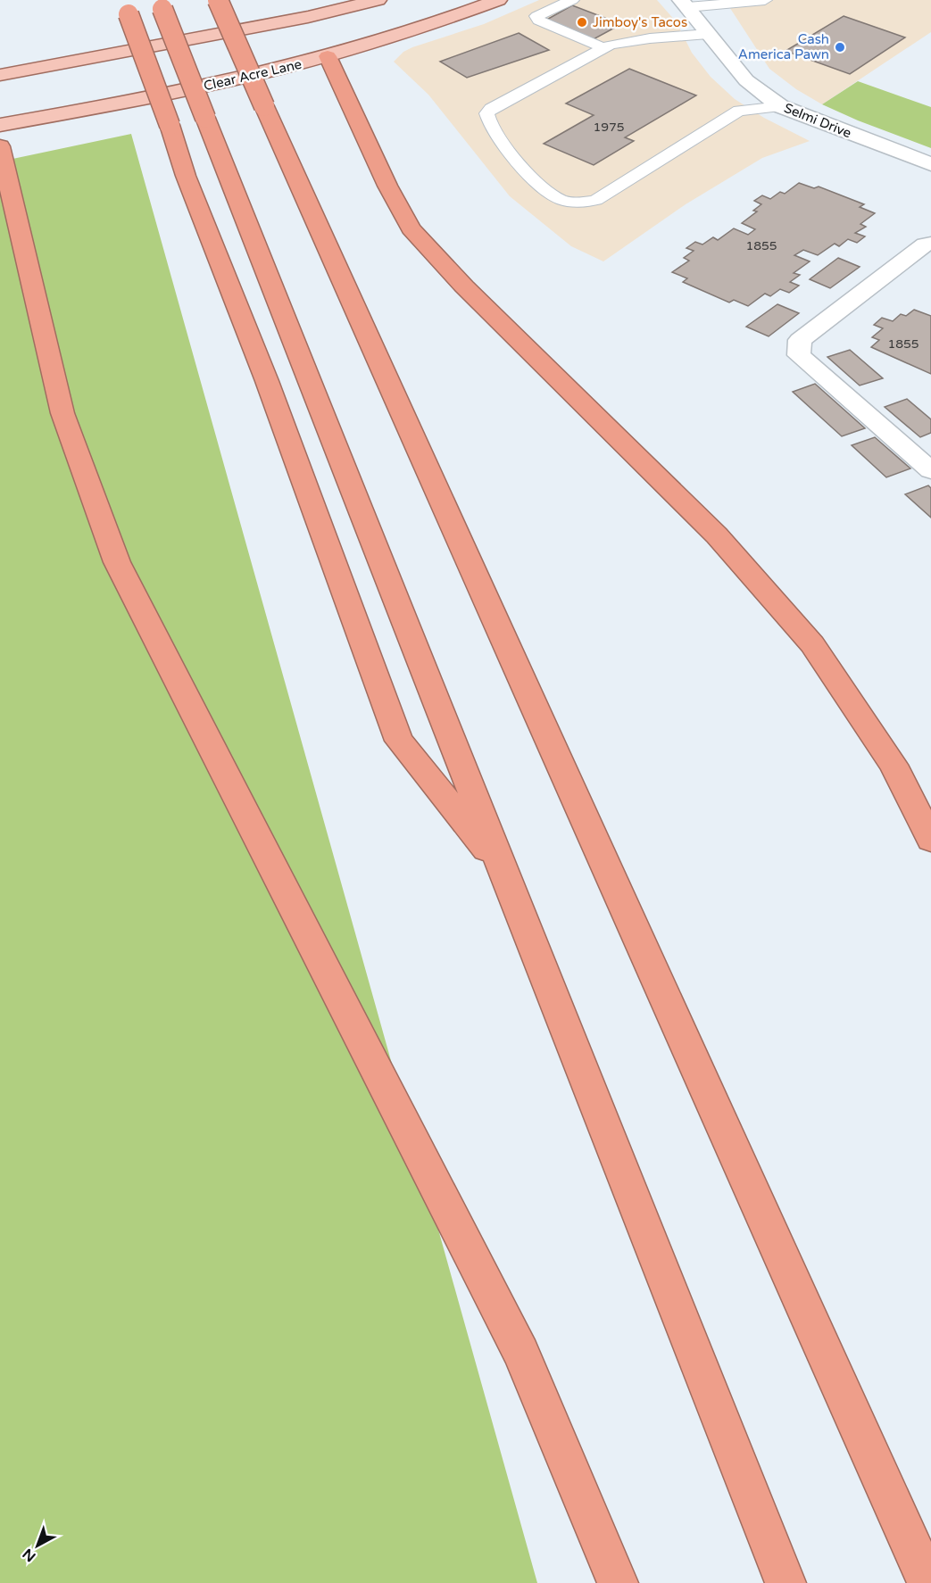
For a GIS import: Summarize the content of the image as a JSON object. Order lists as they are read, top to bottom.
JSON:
{
  "streets": {
    "main road": ["Clear Acre Lane"],
    "street": ["Selmi Drive"]
  },
  "places": ["Jimboy's Tacos", "Cash America Pawn"],
  "house_numbers": ["1975", "1855", "1855"],
  "north": "bottom left"
}
